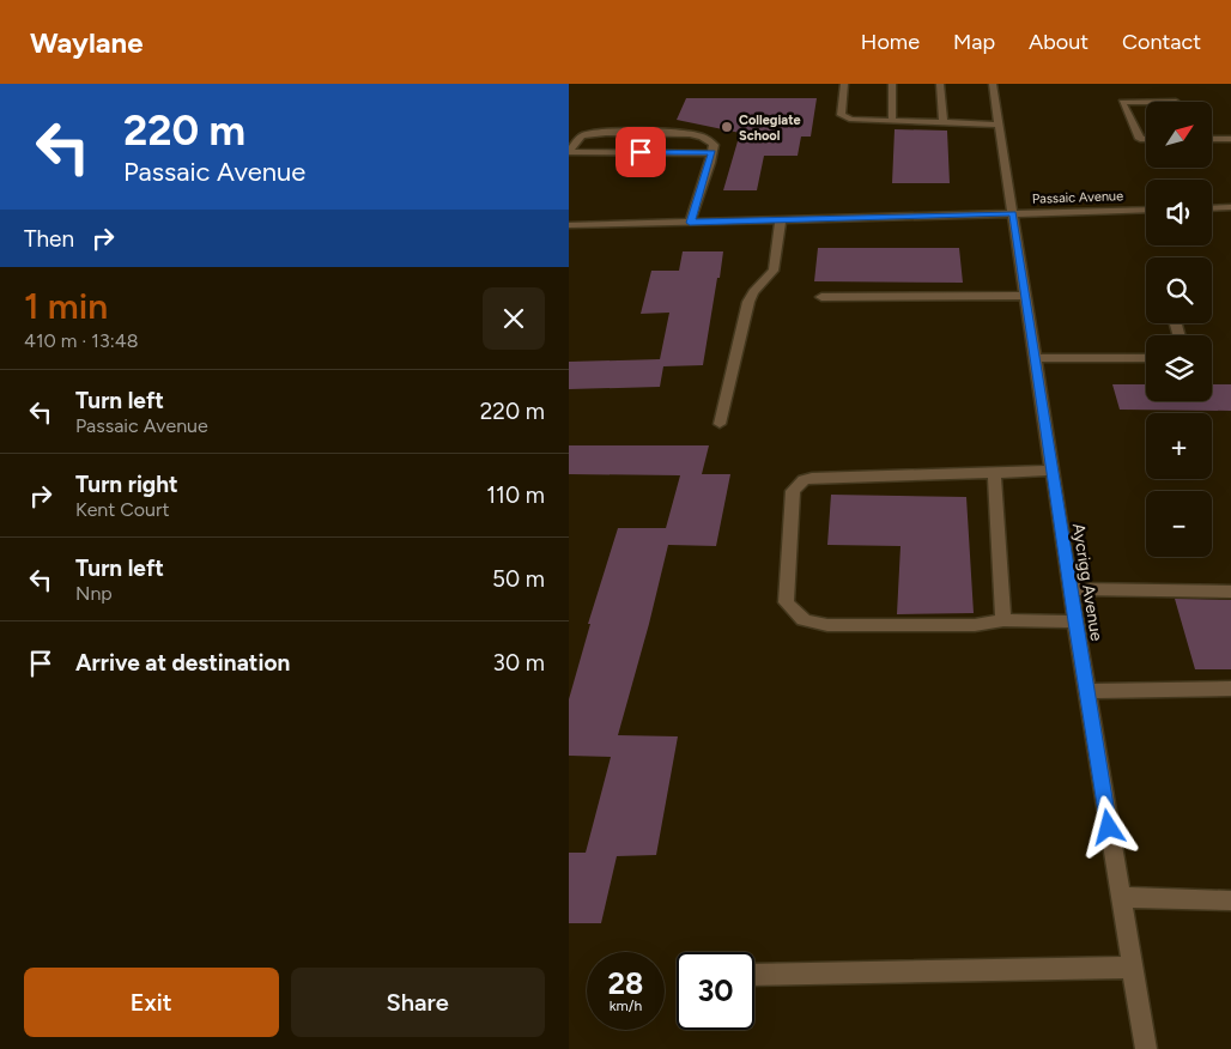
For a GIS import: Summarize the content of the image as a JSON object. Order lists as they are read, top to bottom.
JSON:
{
  "streets": {
    "street": ["Passaic Avenue", "Aycrigg Avenue"]
  },
  "crossings": [
    ["Passaic Avenue", "Aycrigg Avenue"]
  ],
  "places": ["Collegiate School"],
  "north": "top right",
  "page": {
    "header": "Waylane",
    "nav": [
      "Home",
      "Map",
      "About",
      "Contact"
    ],
    "turn": ["220 m", "Passaic Avenue"],
    "map_buttons": ["+", "−"],
    "then": "Then",
    "heading": ["1 min", "410 m · 13:48"],
    "list": [
      {
        "name": "Turn left",
        "note": "Passaic Avenue",
        "value": "220 m"
      },
      {
        "name": "Turn right",
        "note": "Kent Court",
        "value": "110 m"
      },
      {
        "name": "Turn left",
        "note": "Nnp",
        "value": "50 m"
      },
      {
        "name": "Arrive at destination",
        "value": "30 m"
      }
    ],
    "speed": "28 km/h",
    "limit": "30",
    "buttons": ["Exit", "Share"]
  }
}
